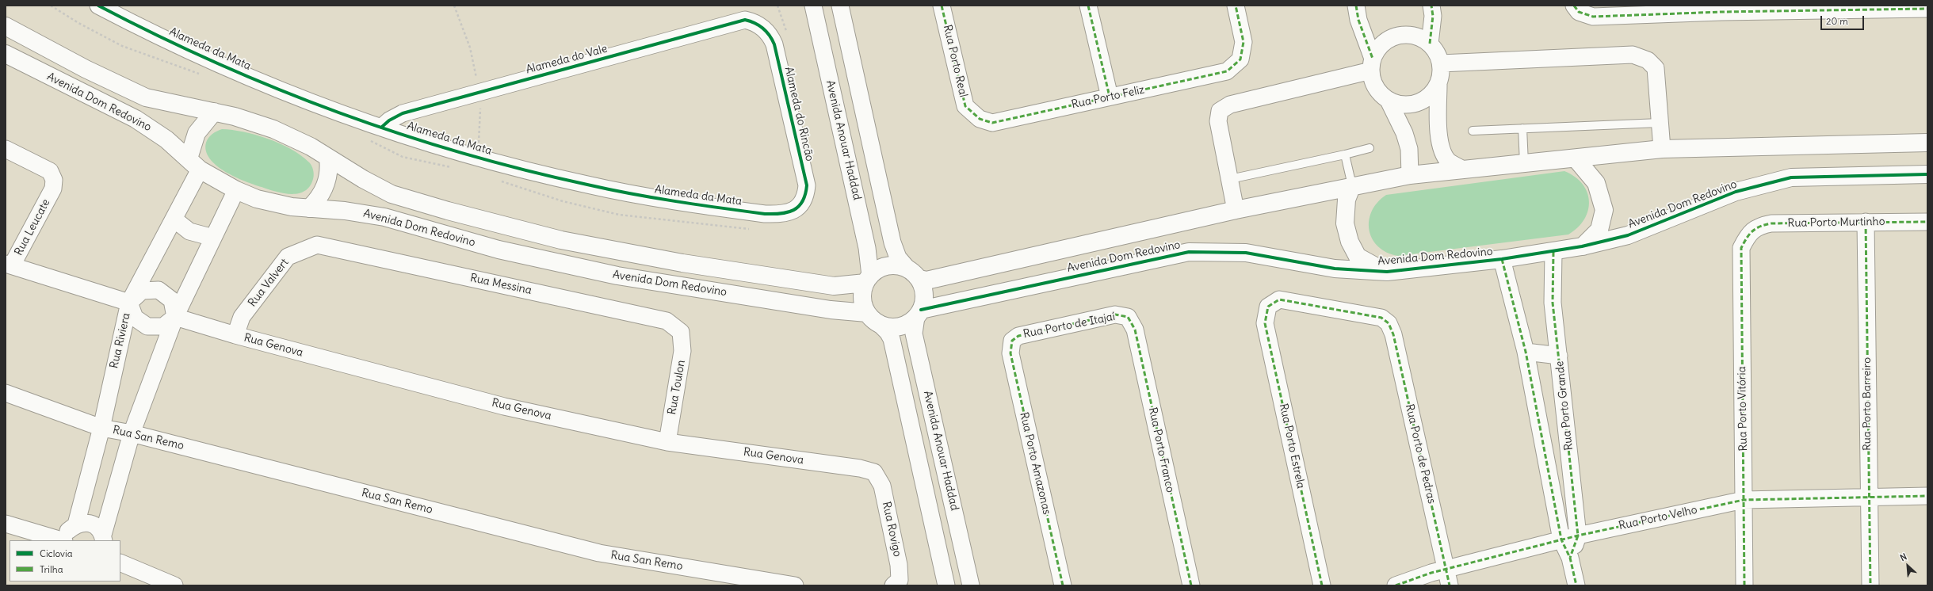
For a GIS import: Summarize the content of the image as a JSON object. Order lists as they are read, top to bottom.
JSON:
{
  "streets": {
    "street": [
      "Alameda da Mata",
      "Alameda do Vale",
      "Rua Porto Real",
      "Rua Porto Feliz",
      "Avenida Dom Redovino",
      "Alameda do Rincão",
      "Avenida Anouar Haddad",
      "Rua Porto Murtinho",
      "Rua Leucate",
      "Rua Valvert",
      "Rua Messina",
      "Rua Porto de Itajaí",
      "Rua Riviera",
      "Rua Genova",
      "Rua Toulon",
      "Rua Porto Barreiro",
      "Rua Porto Grande",
      "Rua Porto Vitória",
      "Rua San Remo",
      "Rua Porto Estrela",
      "Rua Porto Franco",
      "Rua Porto de Pedras",
      "Rua Porto Amazonas",
      "Rua Porto Velho",
      "Rua Rovigo"
    ]
  },
  "crossings": [
    ["Alameda da Mata", "Alameda do Vale"],
    ["Alameda da Mata", "Alameda do Rincão"],
    ["Alameda do Vale", "Alameda do Rincão"],
    ["Rua Porto Real", "Rua Porto Feliz"],
    ["Avenida Dom Redovino", "Avenida Anouar Haddad"],
    ["Avenida Dom Redovino", "Rua Riviera"],
    ["Avenida Dom Redovino", "Rua Porto Grande"],
    ["Rua Porto Murtinho", "Rua Porto Barreiro"],
    ["Rua Porto Murtinho", "Rua Porto Vitória"],
    ["Rua Valvert", "Rua Messina"],
    ["Rua Valvert", "Rua Genova"],
    ["Rua Messina", "Rua Toulon"],
    ["Rua Porto de Itajaí", "Rua Porto Franco"],
    ["Rua Porto de Itajaí", "Rua Porto Amazonas"],
    ["Rua Riviera", "Rua Genova"],
    ["Rua Riviera", "Rua San Remo"],
    ["Rua Genova", "Rua Toulon"],
    ["Rua Genova", "Rua Rovigo"],
    ["Rua Porto Barreiro", "Rua Porto Velho"],
    ["Rua Porto Grande", "Rua Porto Velho"],
    ["Rua Porto Vitória", "Rua Porto Velho"],
    ["Rua Porto Estrela", "Rua Porto de Pedras"],
    ["Rua Porto de Pedras", "Rua Porto Velho"]
  ],
  "legend": ["Ciclovia", "Trilha"],
  "scale_bar": "20 m",
  "north": "top left"
}
